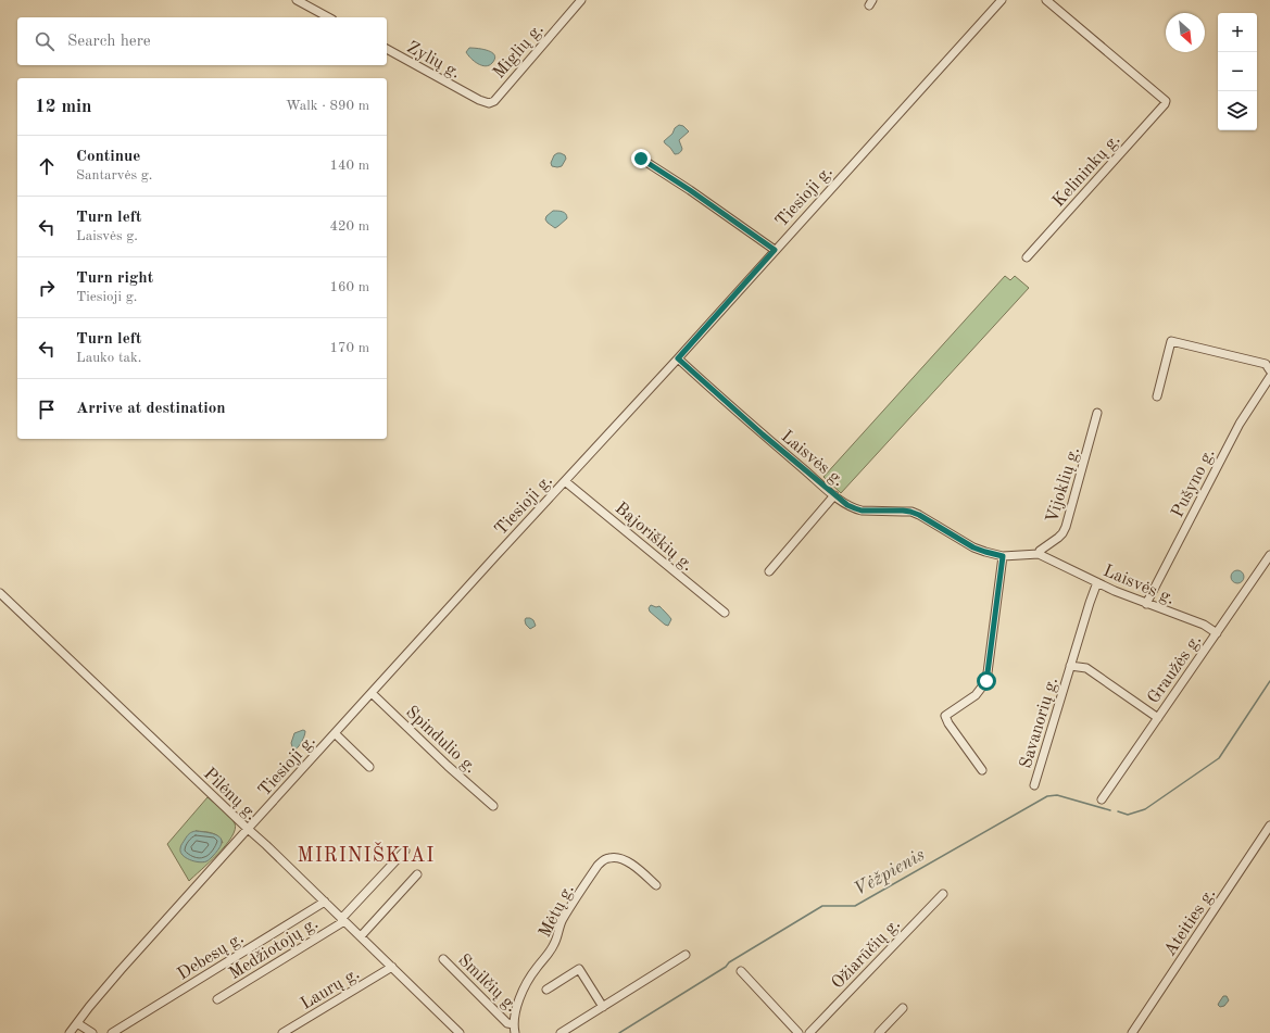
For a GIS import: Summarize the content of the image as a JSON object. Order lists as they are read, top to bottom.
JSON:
{
  "streets": {
    "street": [
      "Miglių g.",
      "Zylių g.",
      "Kelininkų g.",
      "Tiesioji g.",
      "Laisvės g.",
      "Pušyno g.",
      "Vijoklių g.",
      "Bajoriškių g.",
      "Graužės g.",
      "Savanorių g.",
      "Spindulio g.",
      "Pilėnų g.",
      "Mėtų g.",
      "Ateities g.",
      "Medžiotojų g.",
      "Ožiarūčių g.",
      "Debesų g.",
      "Smilčių g.",
      "Laurų g."
    ]
  },
  "crossings": [
    ["Miglių g.", "Zylių g."],
    ["Tiesioji g.", "Laisvės g."],
    ["Tiesioji g.", "Bajoriškių g."],
    ["Tiesioji g.", "Spindulio g."],
    ["Tiesioji g.", "Pilėnų g."],
    ["Laisvės g.", "Pušyno g."],
    ["Laisvės g.", "Vijoklių g."],
    ["Laisvės g.", "Graužės g."],
    ["Graužės g.", "Savanorių g."],
    ["Pilėnų g.", "Medžiotojų g."],
    ["Pilėnų g.", "Debesų g."],
    ["Pilėnų g.", "Laurų g."],
    ["Mėtų g.", "Smilčių g."]
  ],
  "districts": ["MIRINIŠKIAI"],
  "water": ["Vėžpienis"],
  "north": "bottom right",
  "page": {
    "map_buttons": ["+", "−"],
    "search": "Search here",
    "heading": ["12 min", "Walk · 890 m"],
    "list": [
      ["Continue", "Santarvės g.", "140 m"],
      ["Turn left", "Laisvės g.", "420 m"],
      ["Turn right", "Tiesioji g.", "160 m"],
      ["Turn left", "Lauko tak.", "170 m"],
      "Arrive at destination"
    ]
  }
}
